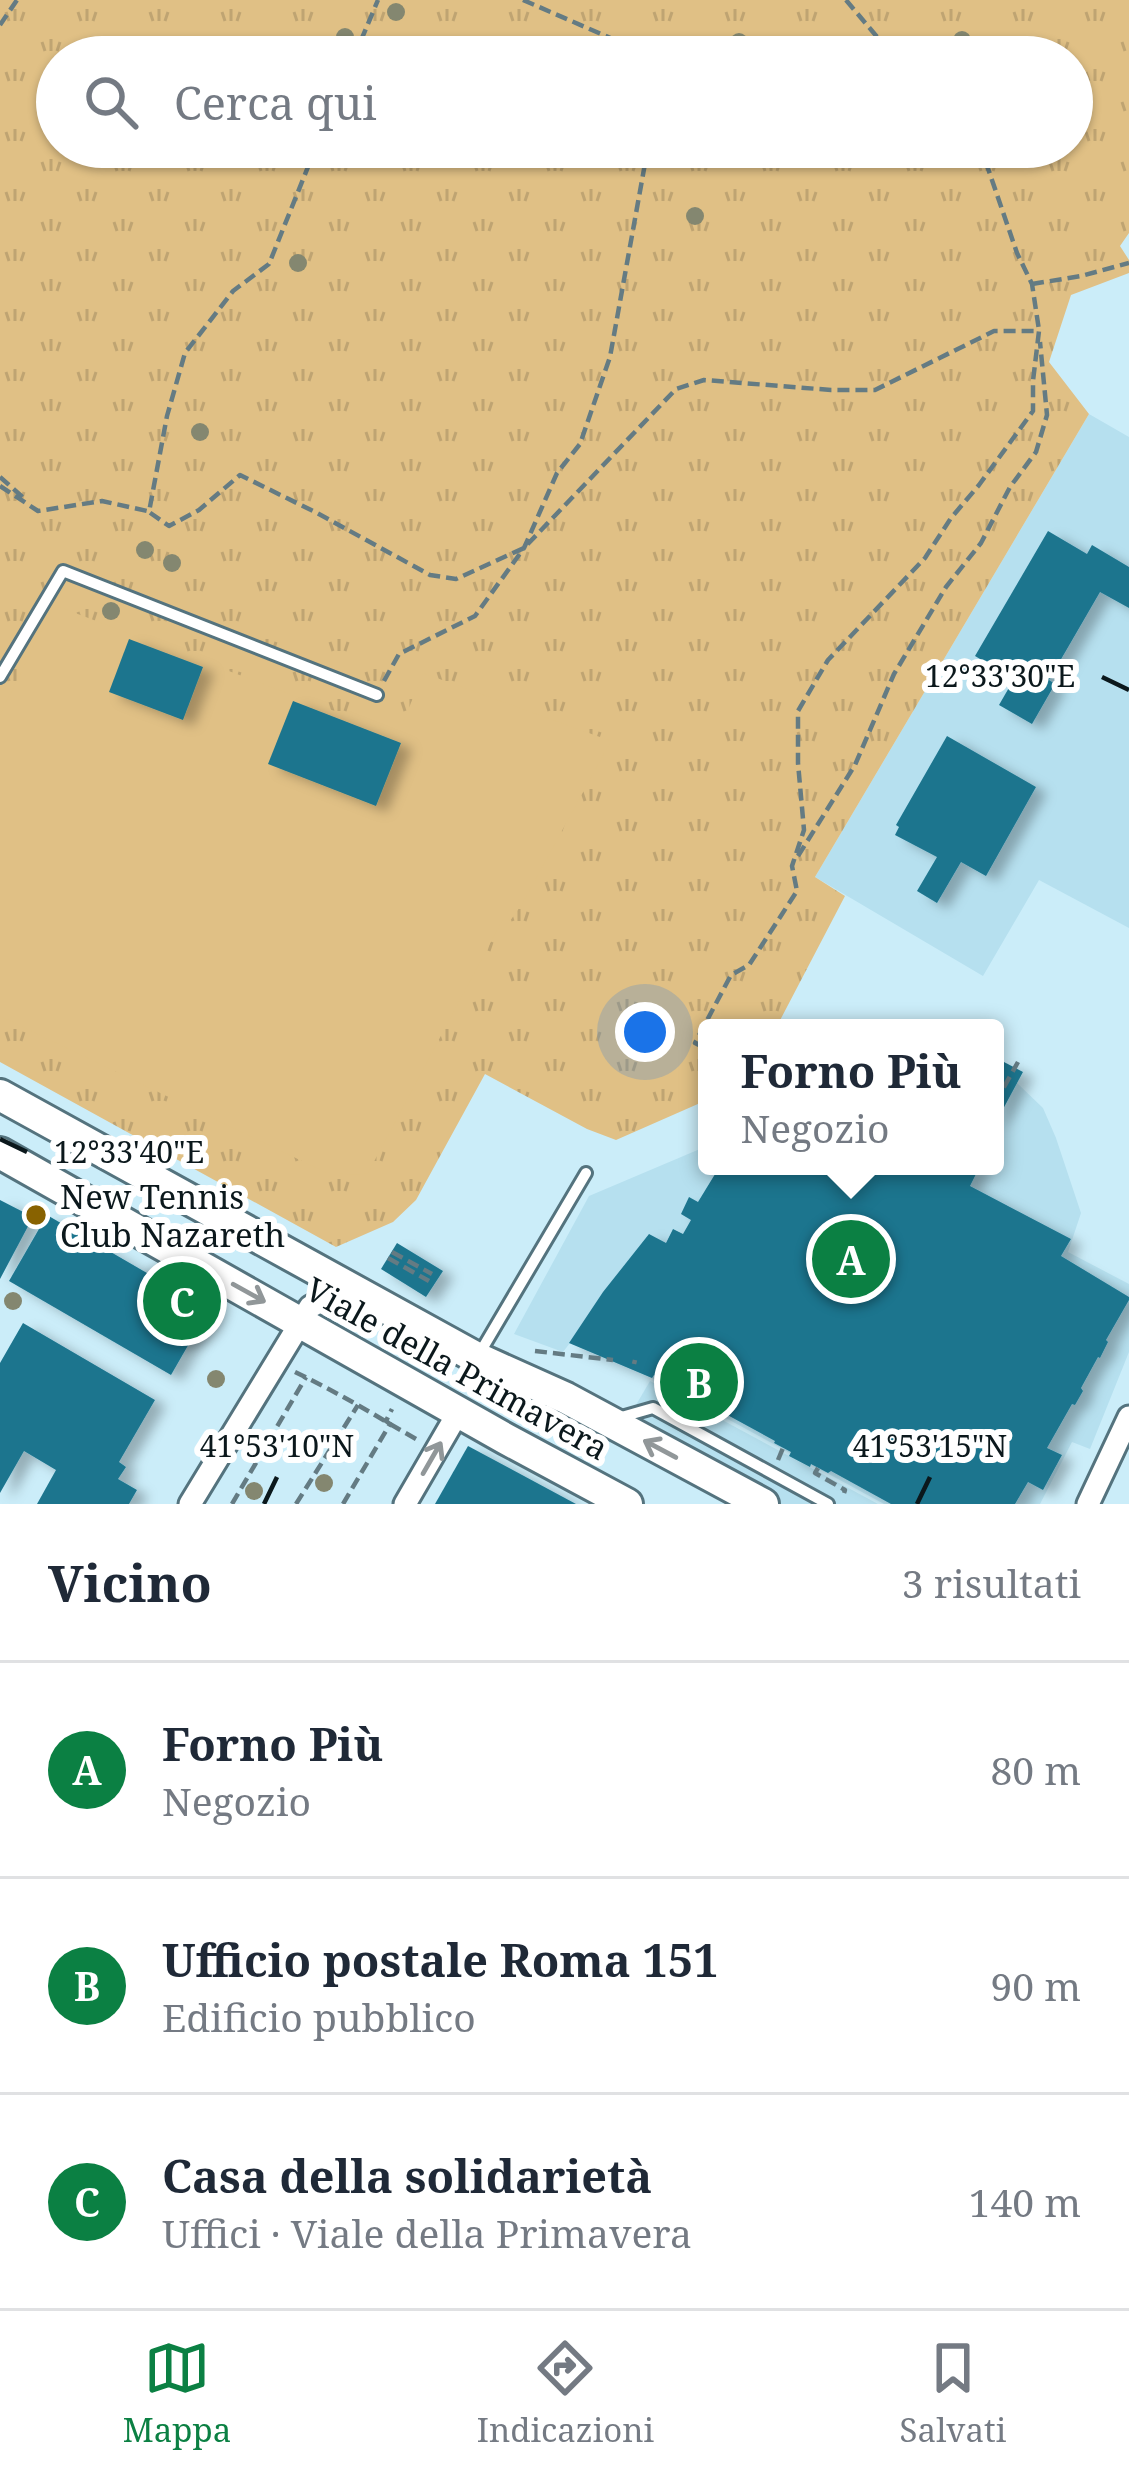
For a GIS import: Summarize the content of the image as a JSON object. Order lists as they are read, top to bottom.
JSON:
{
  "streets": {
    "main road": ["Viale della Primavera"]
  },
  "places": ["New Tennis Club Nazareth"],
  "page": {
    "search": "Cerca qui",
    "popup": ["Forno Più", "Negozio"],
    "pins": ["A", "C", "B"],
    "heading": ["Vicino", "3 risultati"],
    "list": [
      {
        "mark": "A",
        "name": "Forno Più",
        "note": "Negozio",
        "value": "80 m"
      },
      {
        "mark": "B",
        "name": "Ufficio postale Roma 151",
        "note": "Edificio pubblico",
        "value": "90 m"
      },
      {
        "mark": "C",
        "name": "Casa della solidarietà",
        "note": "Uffici · Viale della Primavera",
        "value": "140 m"
      }
    ],
    "nav": ["Mappa", "Indicazioni", "Salvati"]
  },
  "coordinates": [
    "12°33'30\"E",
    "12°33'40\"E",
    "41°53'10\"N",
    "41°53'15\"N"
  ]
}
